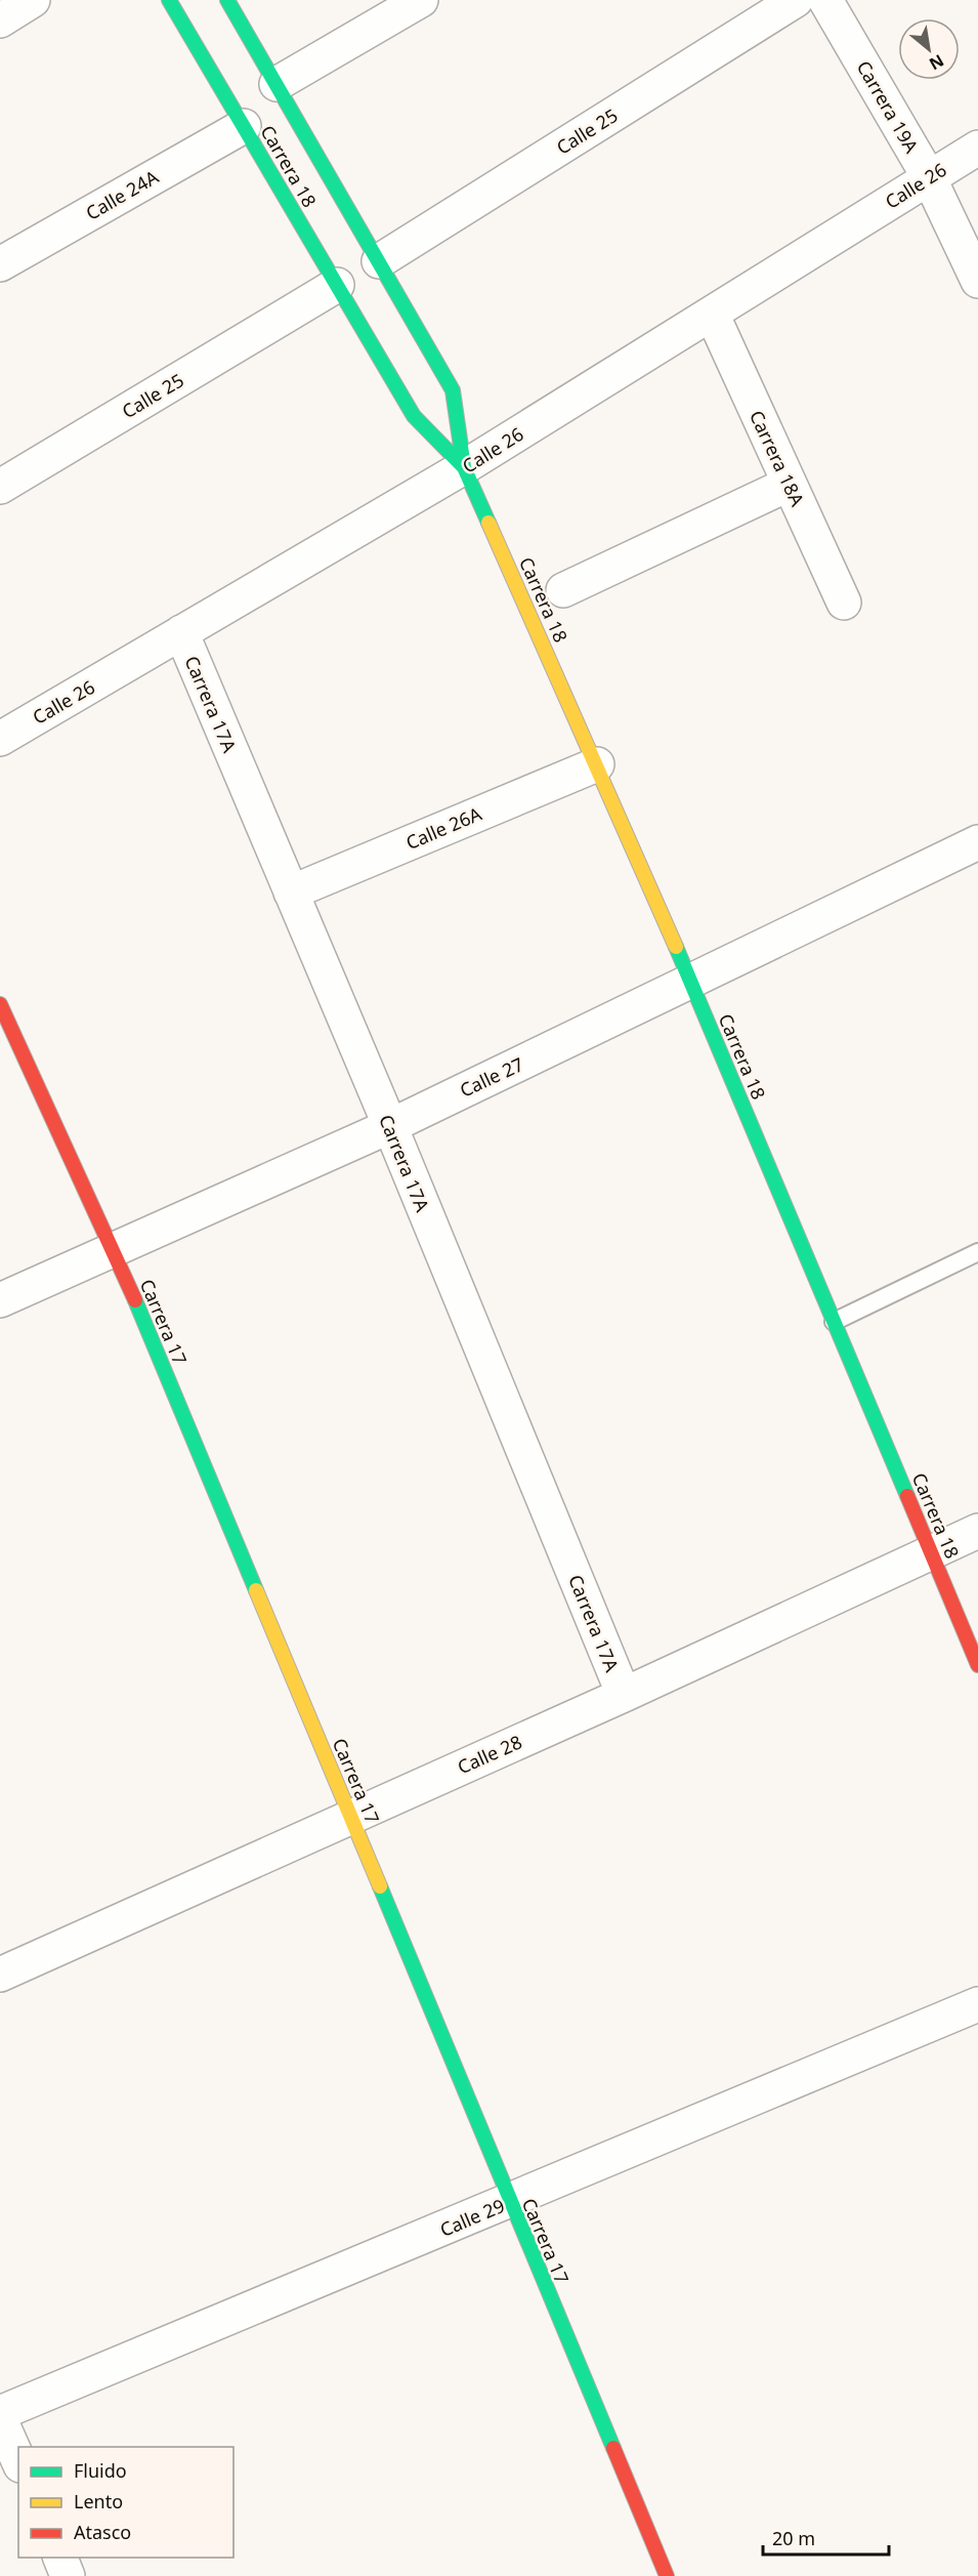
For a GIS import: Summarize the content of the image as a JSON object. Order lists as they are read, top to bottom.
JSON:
{
  "streets": {
    "street": [
      "Carrera 19A",
      "Calle 25",
      "Carrera 18",
      "Calle 26",
      "Calle 24A",
      "Carrera 18A",
      "Carrera 17A",
      "Calle 26A",
      "Calle 27",
      "Carrera 17",
      "Calle 28",
      "Calle 29"
    ]
  },
  "crossings": [
    ["Carrera 19A", "Calle 26"],
    ["Calle 25", "Carrera 18"],
    ["Carrera 18", "Calle 26"],
    ["Carrera 18", "Calle 24A"],
    ["Carrera 18", "Calle 26A"],
    ["Carrera 18", "Calle 27"],
    ["Carrera 18", "Calle 28"],
    ["Calle 26", "Carrera 18A"],
    ["Calle 26", "Carrera 17A"],
    ["Carrera 17A", "Calle 26A"],
    ["Carrera 17A", "Calle 27"],
    ["Carrera 17A", "Calle 28"],
    ["Calle 27", "Carrera 17"],
    ["Carrera 17", "Calle 28"],
    ["Carrera 17", "Calle 29"]
  ],
  "legend": ["Fluido", "Lento", "Atasco"],
  "scale_bar": "20 m",
  "north": "bottom right"
}
